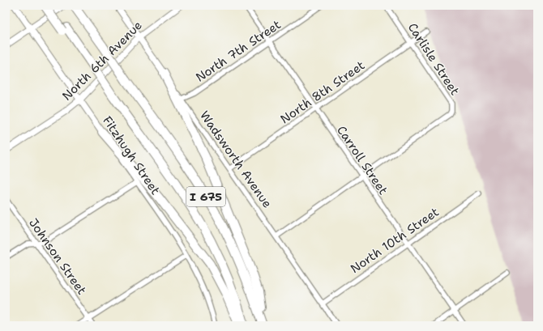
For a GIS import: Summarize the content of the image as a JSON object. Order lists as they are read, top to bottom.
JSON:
{
  "streets": {
    "highway": ["I 675"],
    "street": [
      "North 7th Street",
      "Carlisle Street",
      "North 6th Avenue",
      "North 8th Street",
      "Fitzhugh Street",
      "Wadsworth Avenue",
      "Carroll Street",
      "North 10th Street",
      "Johnson Street"
    ]
  },
  "crossings": [
    ["North 7th Street", "Wadsworth Avenue"],
    ["North 7th Street", "Carroll Street"],
    ["Carlisle Street", "North 8th Street"],
    ["Carlisle Street", "Carroll Street"],
    ["North 6th Avenue", "Fitzhugh Street"],
    ["North 6th Avenue", "Wadsworth Avenue"],
    ["North 8th Street", "Wadsworth Avenue"],
    ["North 8th Street", "Carroll Street"],
    ["Wadsworth Avenue", "North 10th Street"],
    ["Carroll Street", "North 10th Street"]
  ]
}
